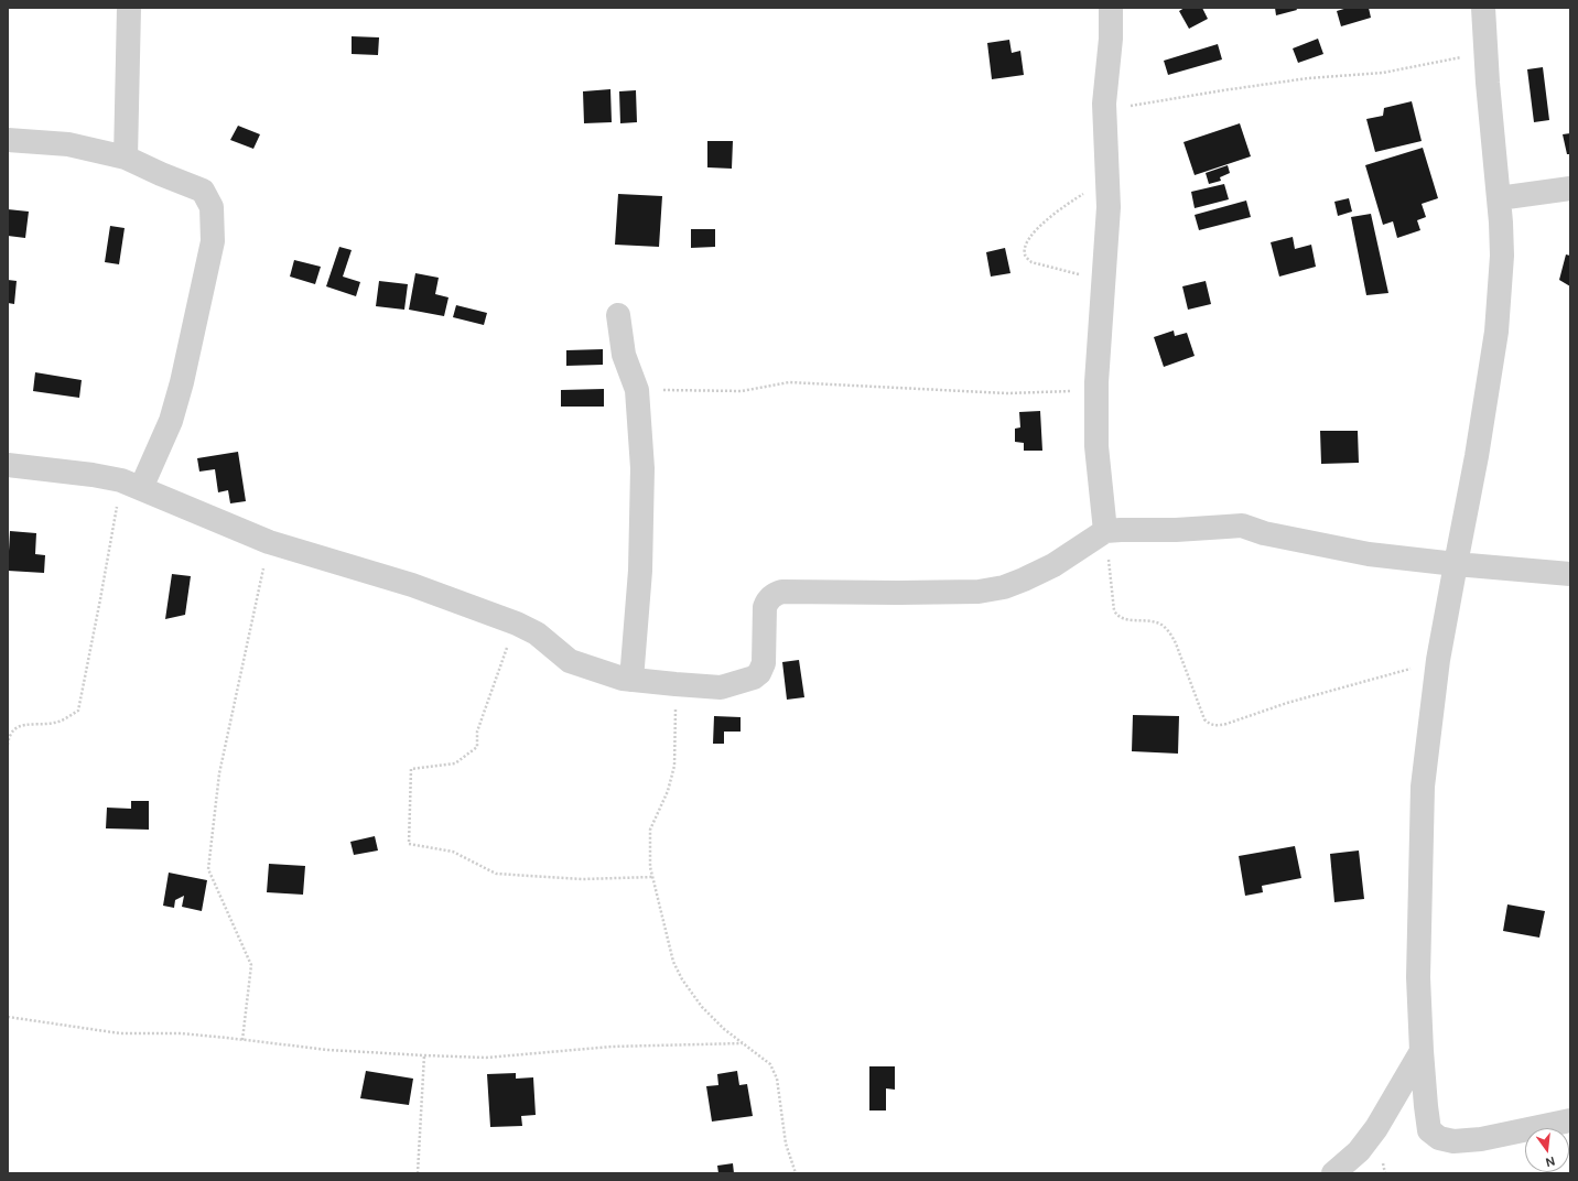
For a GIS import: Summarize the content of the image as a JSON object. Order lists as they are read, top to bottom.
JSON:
{
  "north": "bottom"
}
